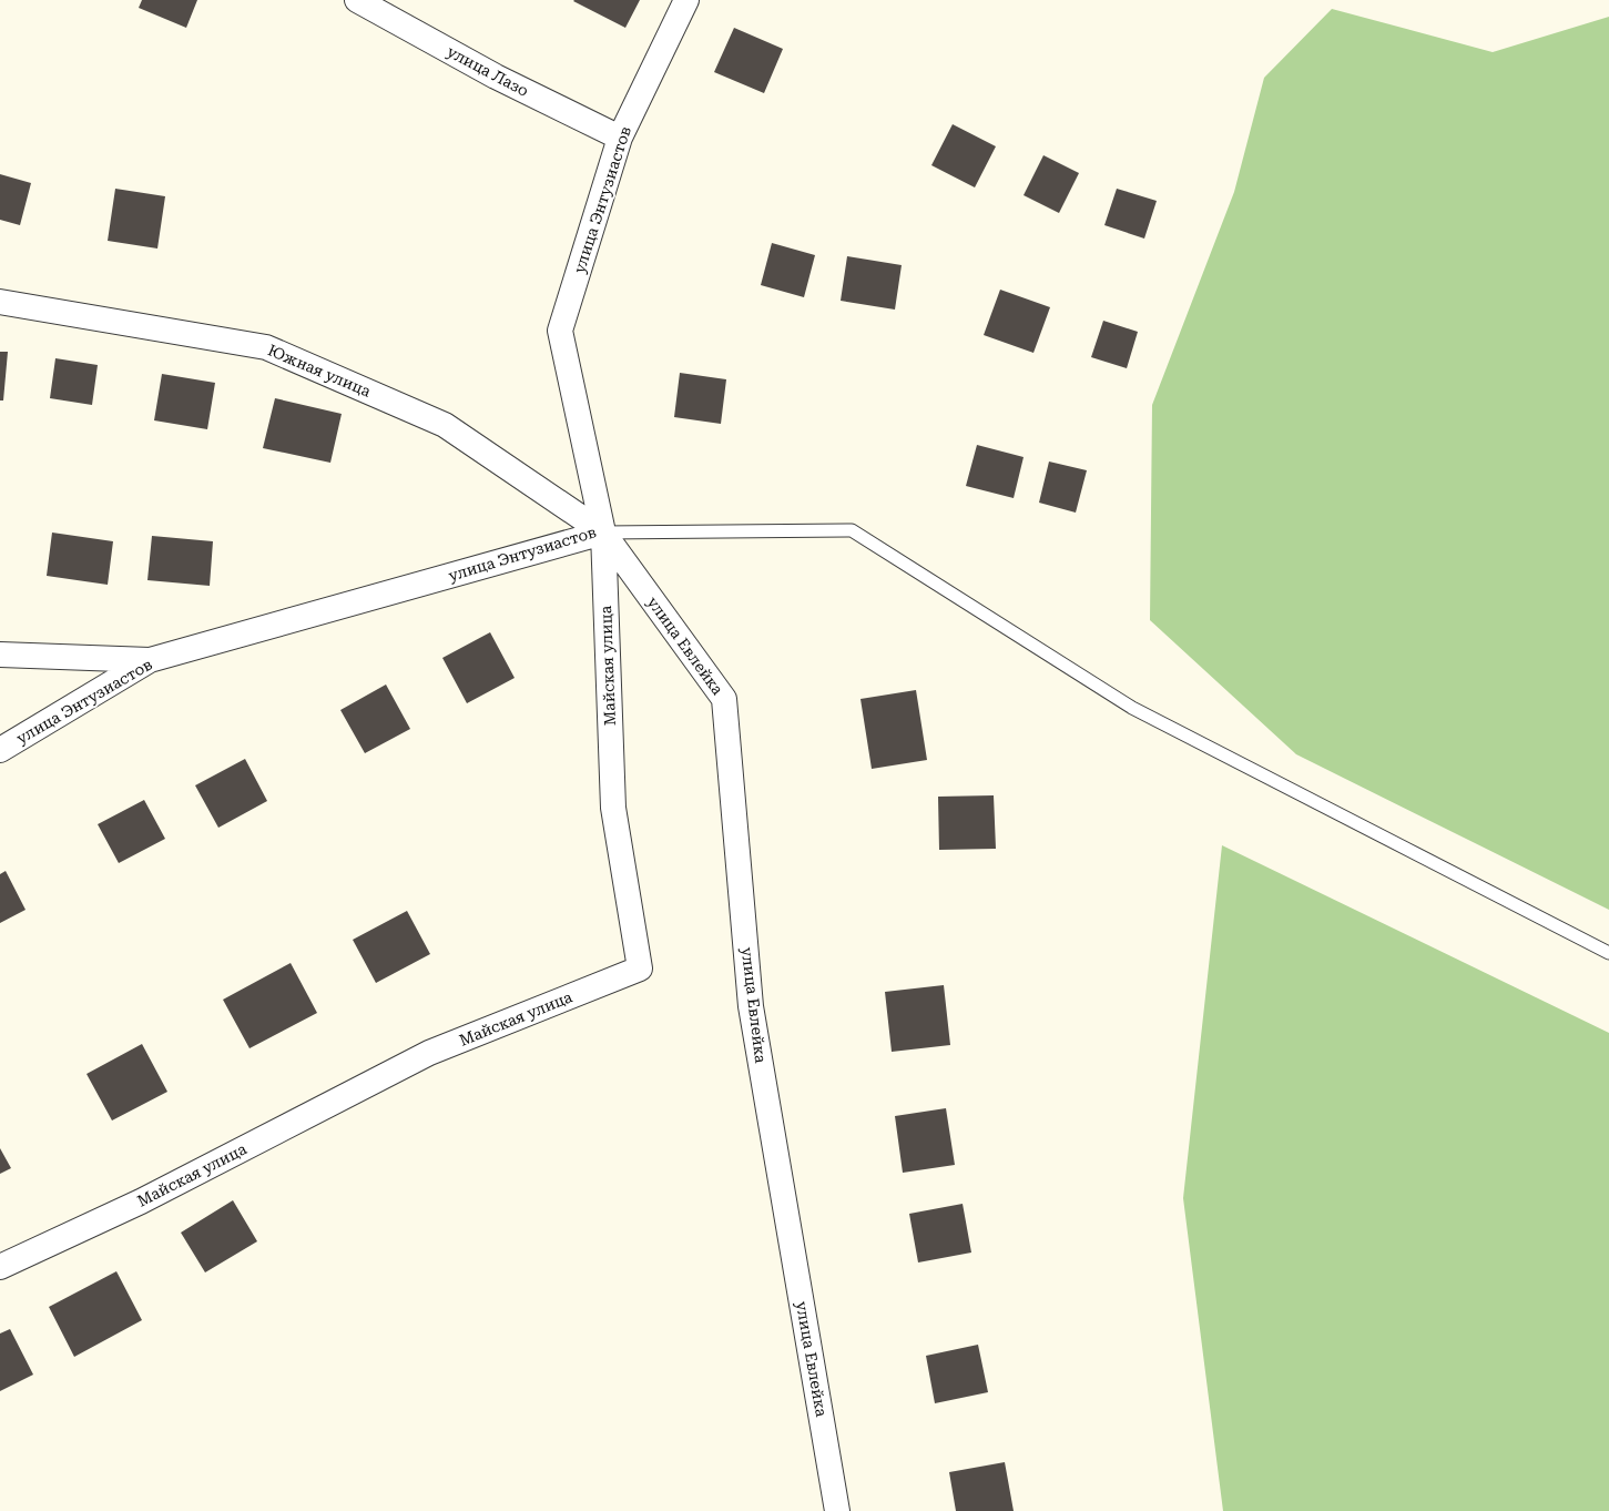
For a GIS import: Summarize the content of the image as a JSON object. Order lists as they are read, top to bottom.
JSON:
{
  "streets": {
    "street": [
      "улица Лазо",
      "улица Энтузиастов",
      "Южная улица",
      "улица Евлейка",
      "Майская улица"
    ]
  },
  "crossings": [
    ["улица Лазо", "улица Энтузиастов"],
    ["улица Энтузиастов", "Южная улица"],
    ["улица Энтузиастов", "улица Евлейка"],
    ["улица Энтузиастов", "Майская улица"],
    ["Южная улица", "улица Евлейка"],
    ["Южная улица", "Майская улица"],
    ["улица Евлейка", "Майская улица"]
  ]
}
